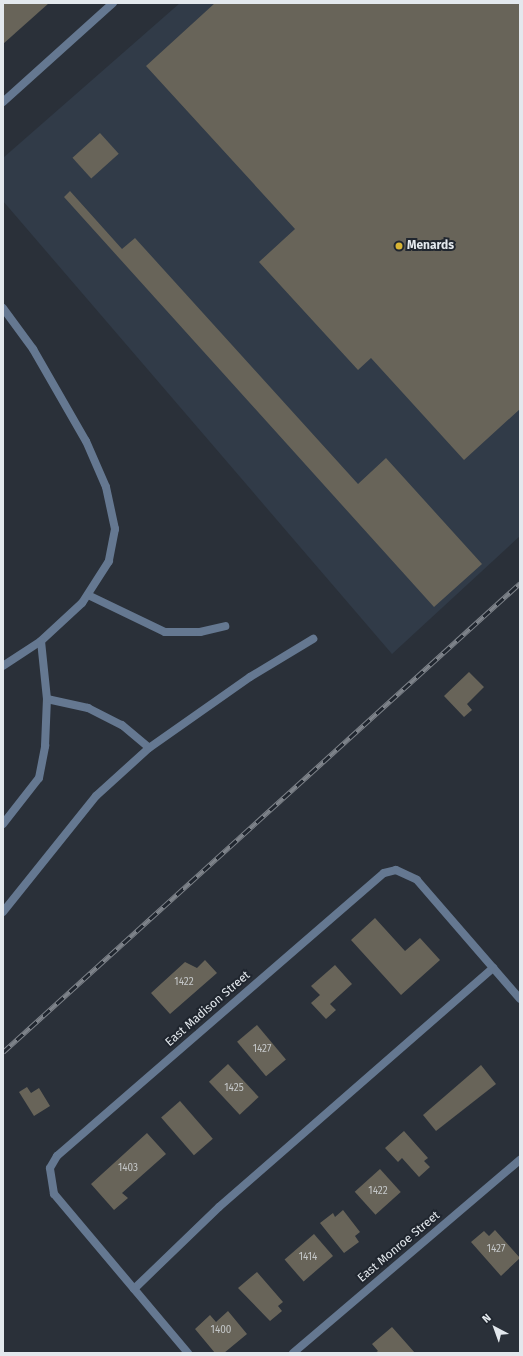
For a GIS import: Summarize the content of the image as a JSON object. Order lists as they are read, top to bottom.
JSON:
{
  "streets": {
    "street": ["East Madison Street", "East Monroe Street"]
  },
  "places": ["Menards"],
  "house_numbers": [
    "1422",
    "1427",
    "1425",
    "1403",
    "1422",
    "1427",
    "1414",
    "1400"
  ],
  "north": "top left"
}
